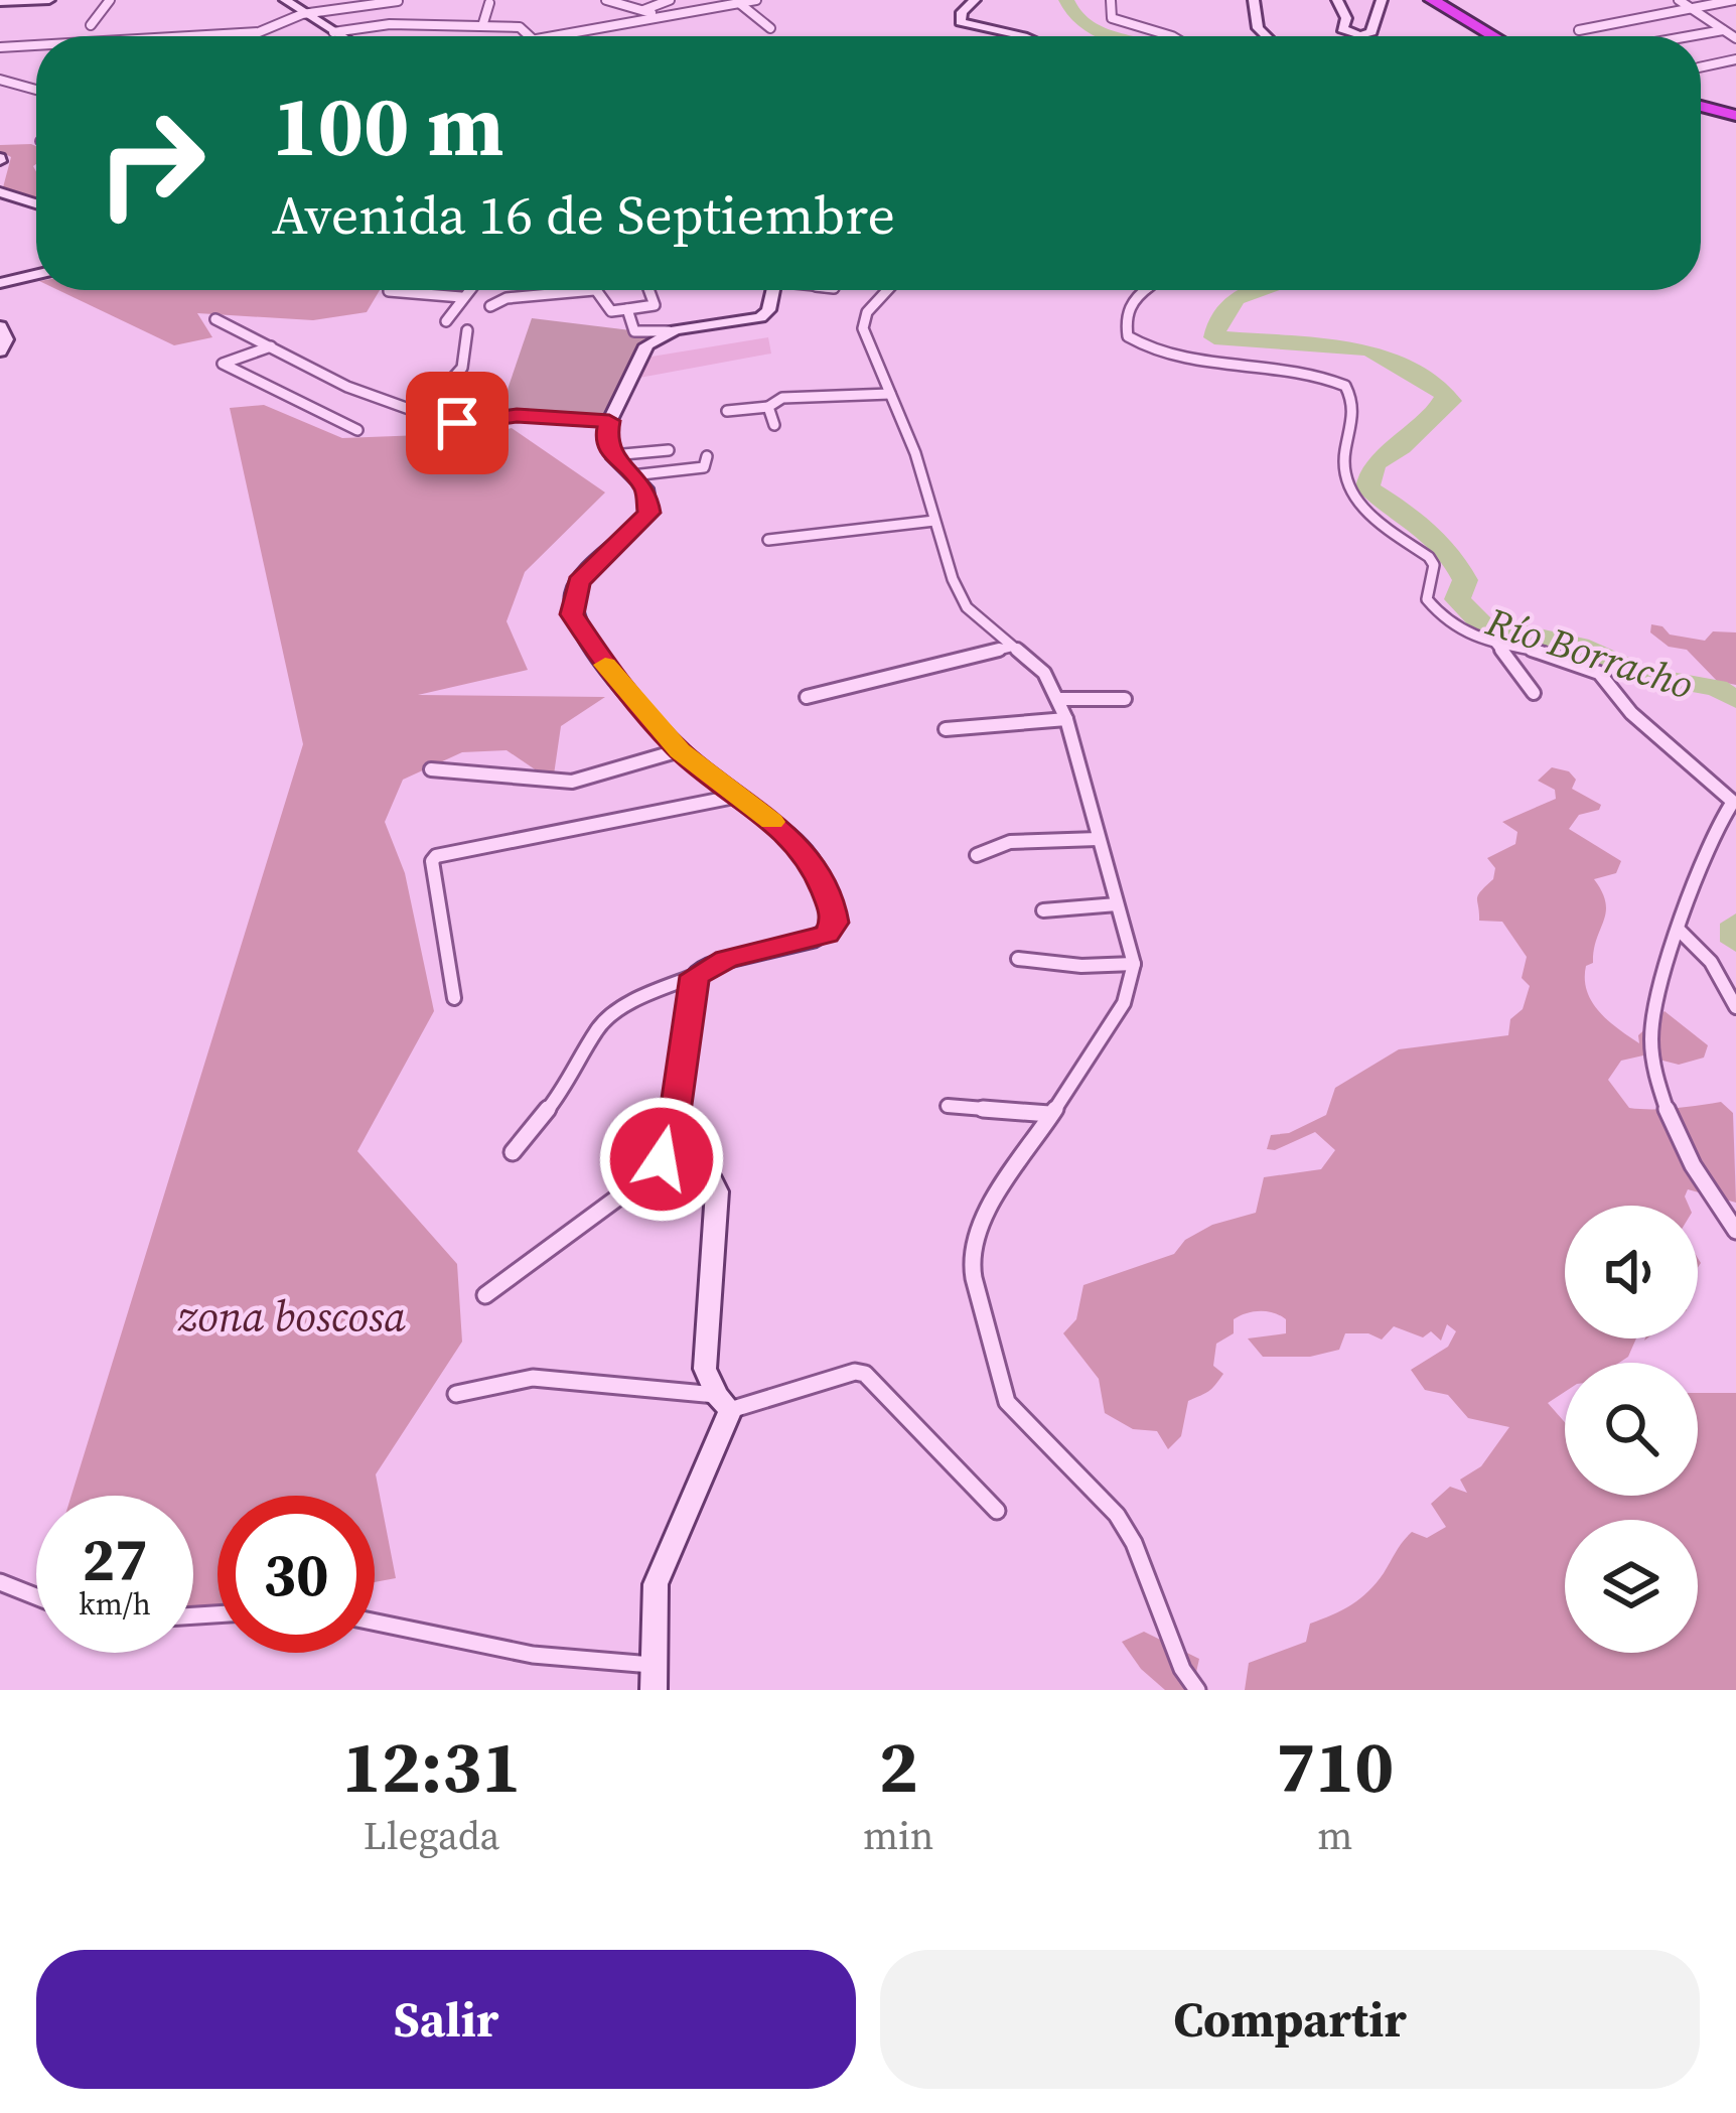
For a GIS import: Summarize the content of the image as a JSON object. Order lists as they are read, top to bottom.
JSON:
{
  "water": ["Río Borracho"],
  "parks": ["zona boscosa"],
  "page": {
    "turn": ["100 m", "Avenida 16 de Septiembre"],
    "speed": "27 km/h",
    "limit": "30",
    "eta": [
      "12:31",
      "Llegada",
      "2",
      "min",
      "710",
      "m"
    ],
    "buttons": ["Salir", "Compartir"]
  }
}
